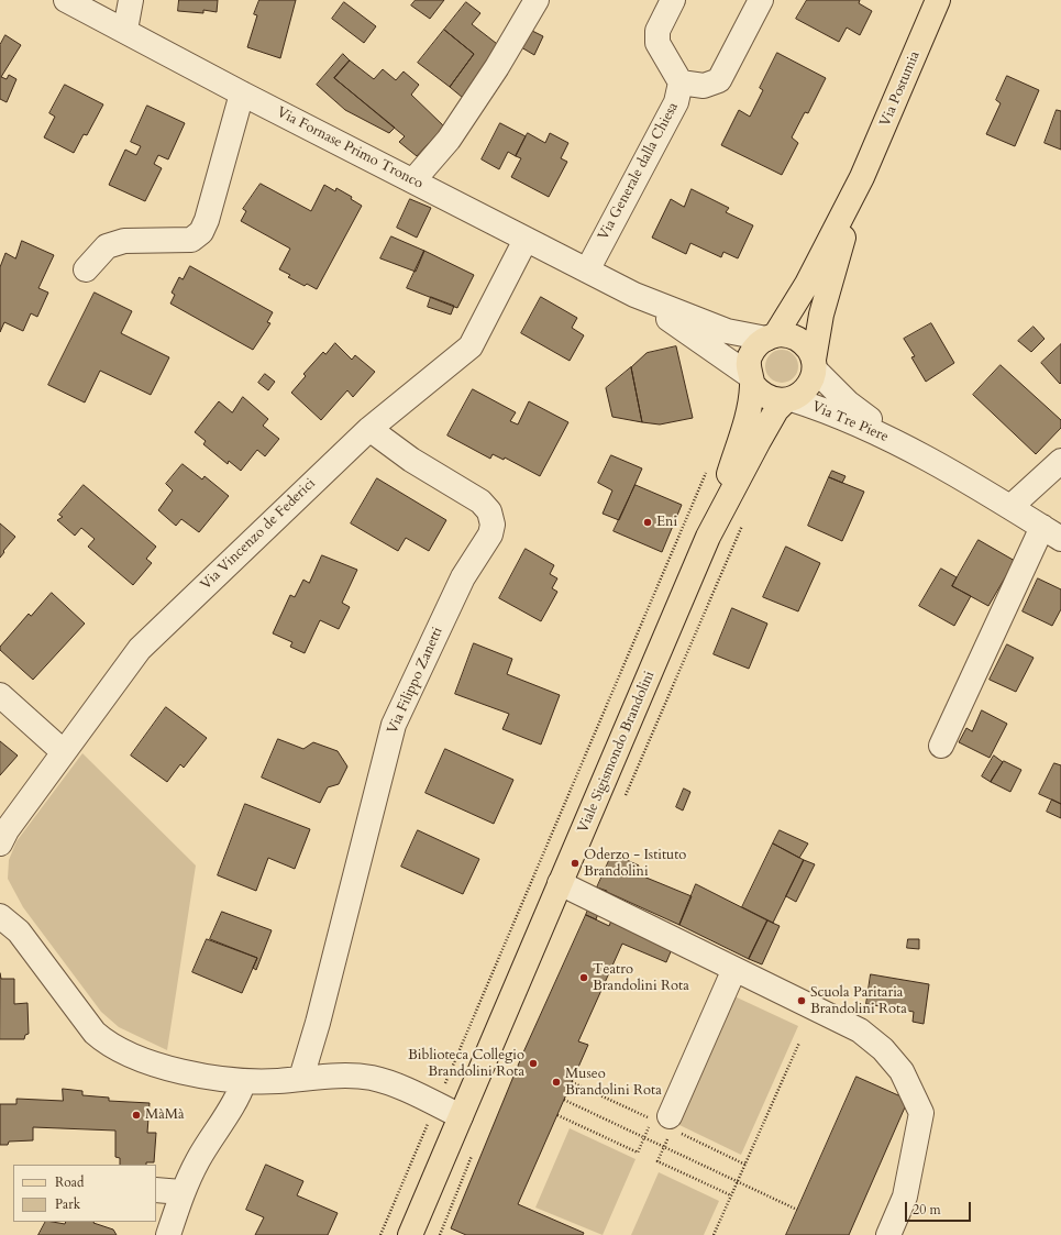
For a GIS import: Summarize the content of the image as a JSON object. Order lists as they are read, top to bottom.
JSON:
{
  "streets": {
    "main road": ["Via Postumia", "Viale Sigismondo Brandolini"],
    "street": [
      "Via Fornase Primo Tronco",
      "Via Generale dalla Chiesa",
      "Via Tre Piere",
      "Via Vincenzo de Federici",
      "Via Filippo Zanetti"
    ]
  },
  "crossings": [
    ["Via Postumia", "Via Fornase Primo Tronco"],
    ["Via Postumia", "Via Tre Piere"],
    ["Via Postumia", "Viale Sigismondo Brandolini"],
    ["Via Fornase Primo Tronco", "Via Generale dalla Chiesa"],
    ["Via Fornase Primo Tronco", "Via Tre Piere"],
    ["Via Fornase Primo Tronco", "Via Vincenzo de Federici"],
    ["Via Fornase Primo Tronco", "Viale Sigismondo Brandolini"],
    ["Via Tre Piere", "Viale Sigismondo Brandolini"],
    ["Via Vincenzo de Federici", "Via Filippo Zanetti"]
  ],
  "places": [
    "Eni",
    "Oderzo - Istituto Brandolini",
    "Teatro Brandolini Rota",
    "Scuola Paritaria Brandolini Rota",
    "Biblioteca Collegio Brandolini Rota",
    "Museo Brandolini Rota",
    "MàMà"
  ],
  "legend": ["Road", "Park"],
  "scale_bar": "20 m"
}
